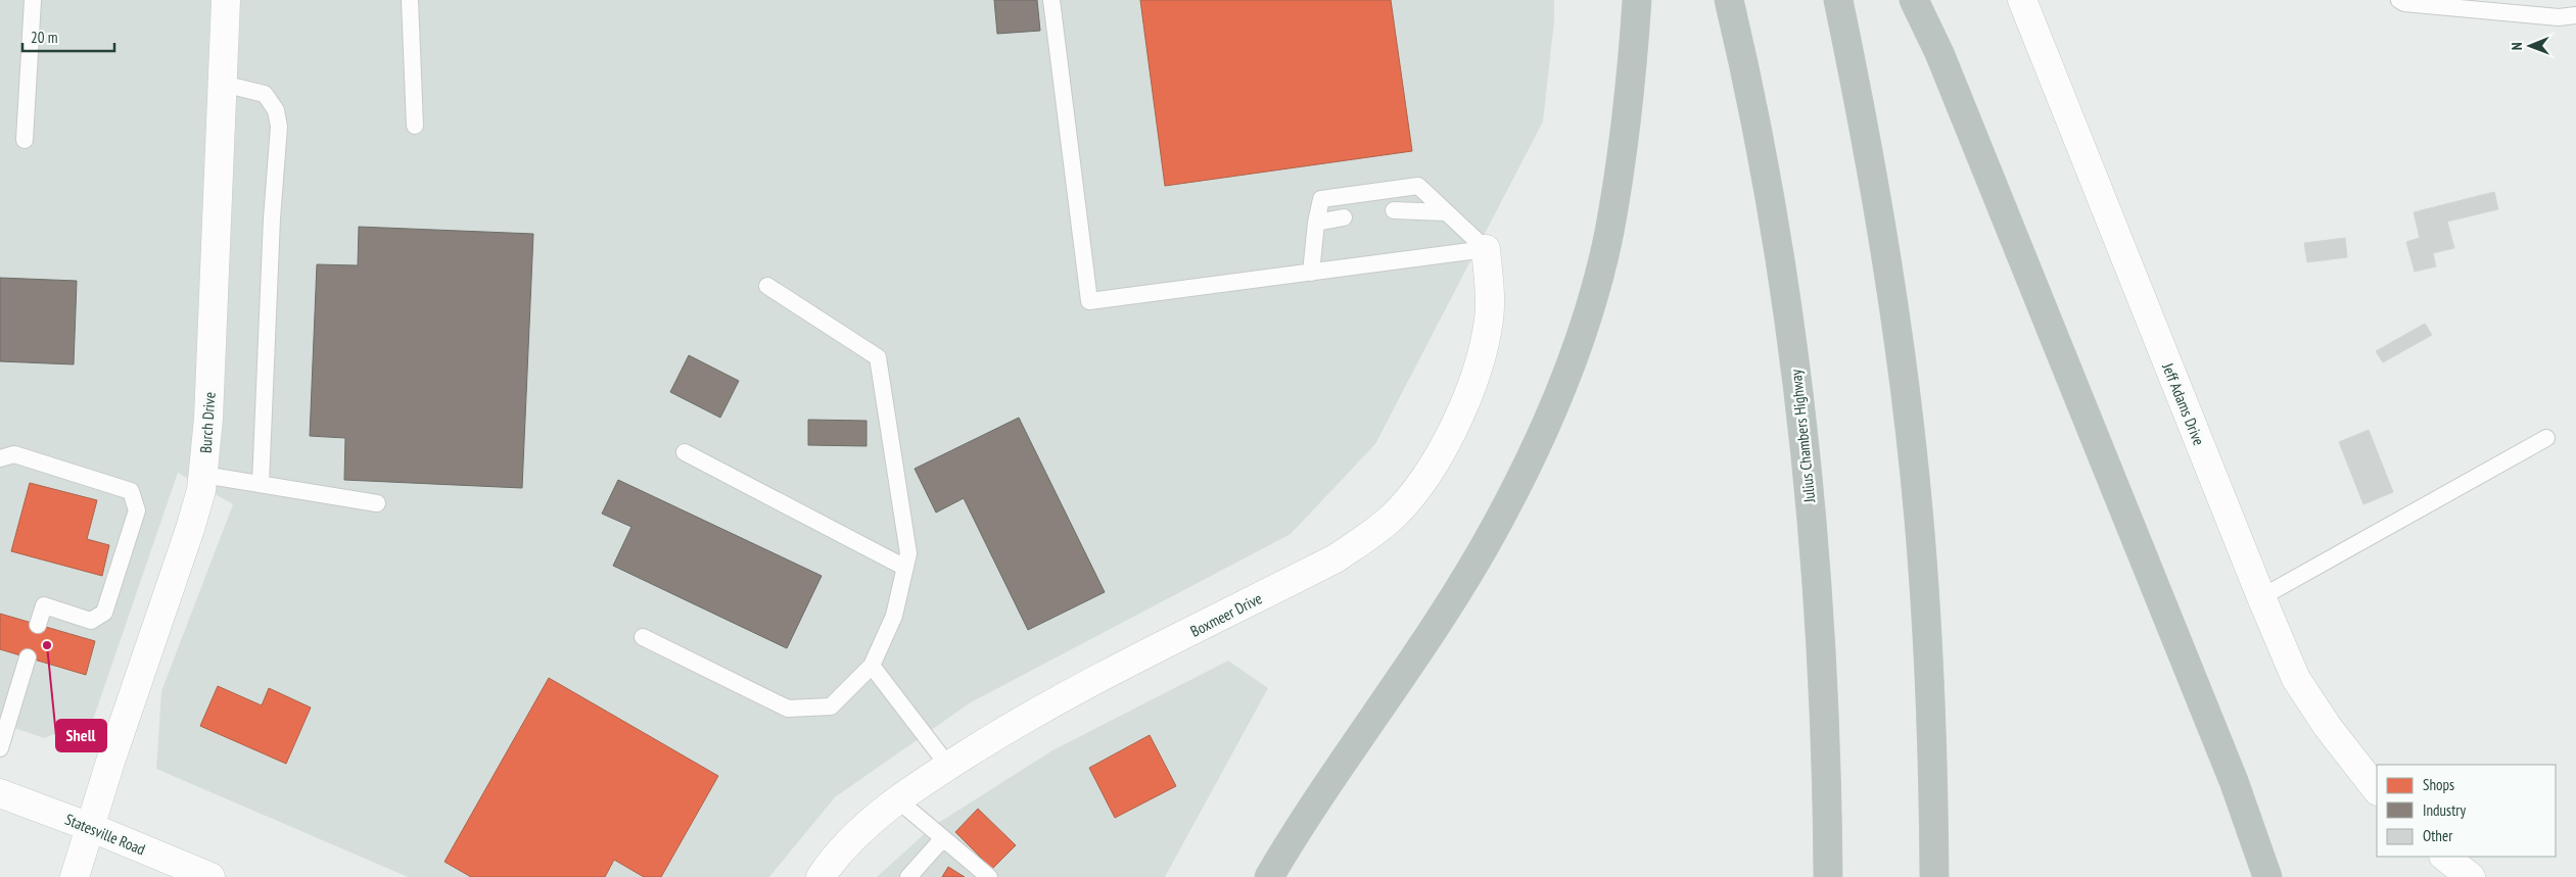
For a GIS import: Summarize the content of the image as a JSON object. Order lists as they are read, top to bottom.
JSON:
{
  "streets": {
    "highway": ["Julius Chambers Highway"],
    "street": [
      "Jeff Adams Drive",
      "Burch Drive",
      "Boxmeer Drive",
      "Statesville Road"
    ]
  },
  "crossings": [
    ["Burch Drive", "Statesville Road"]
  ],
  "places": ["Shell"],
  "legend": ["Shops", "Industry", "Other"],
  "scale_bar": "20 m",
  "north": "left"
}
